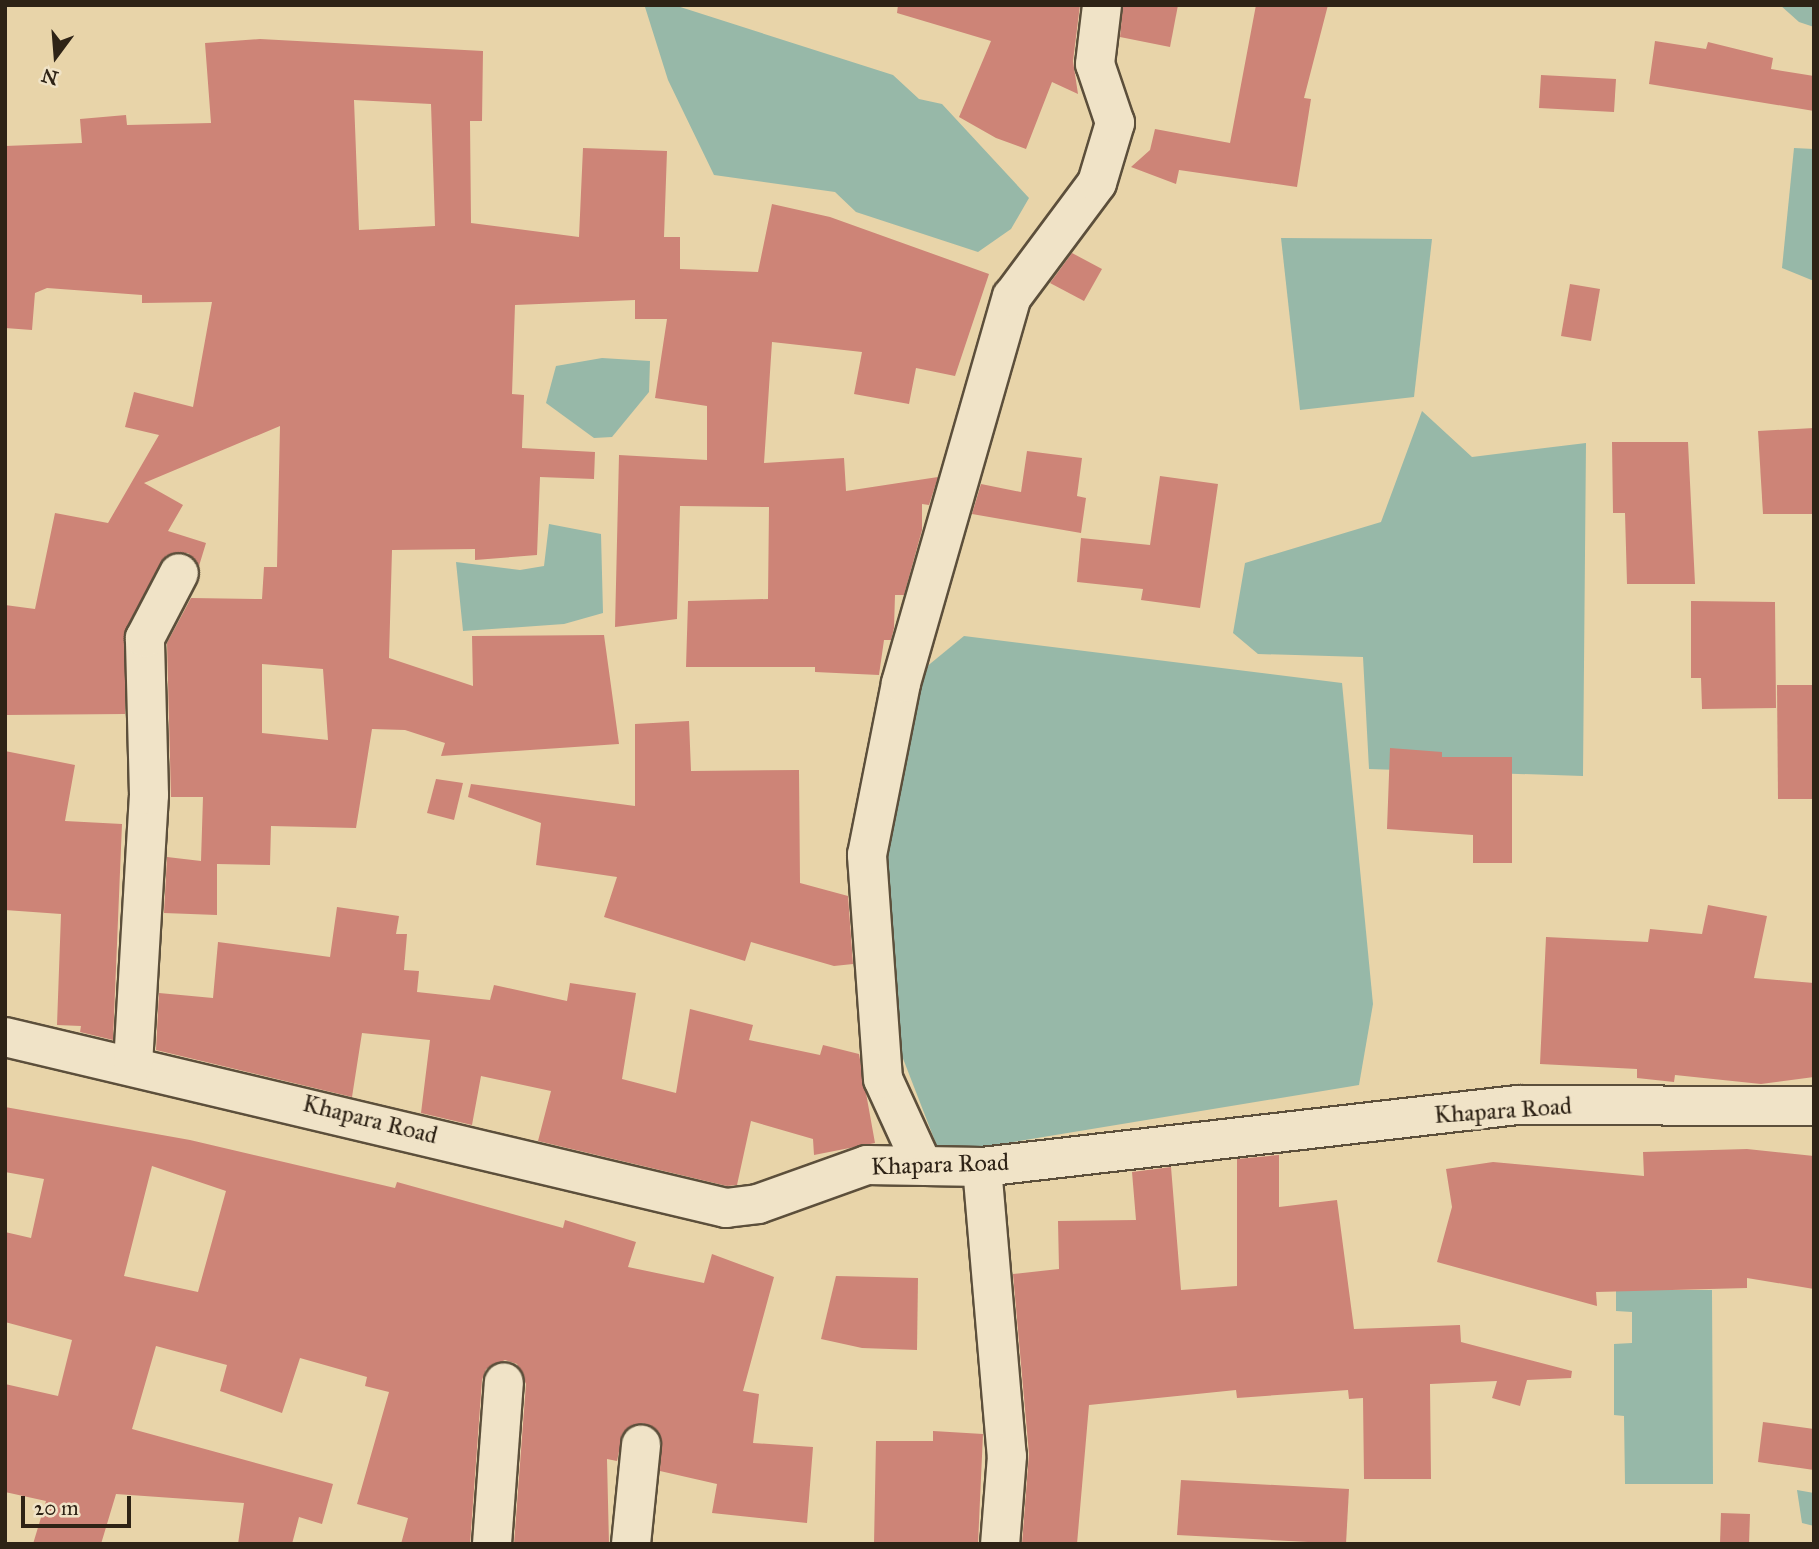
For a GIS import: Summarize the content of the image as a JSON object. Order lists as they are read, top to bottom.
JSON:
{
  "streets": {
    "street": ["Khapara Road"]
  },
  "scale_bar": "20 m",
  "north": "bottom"
}
